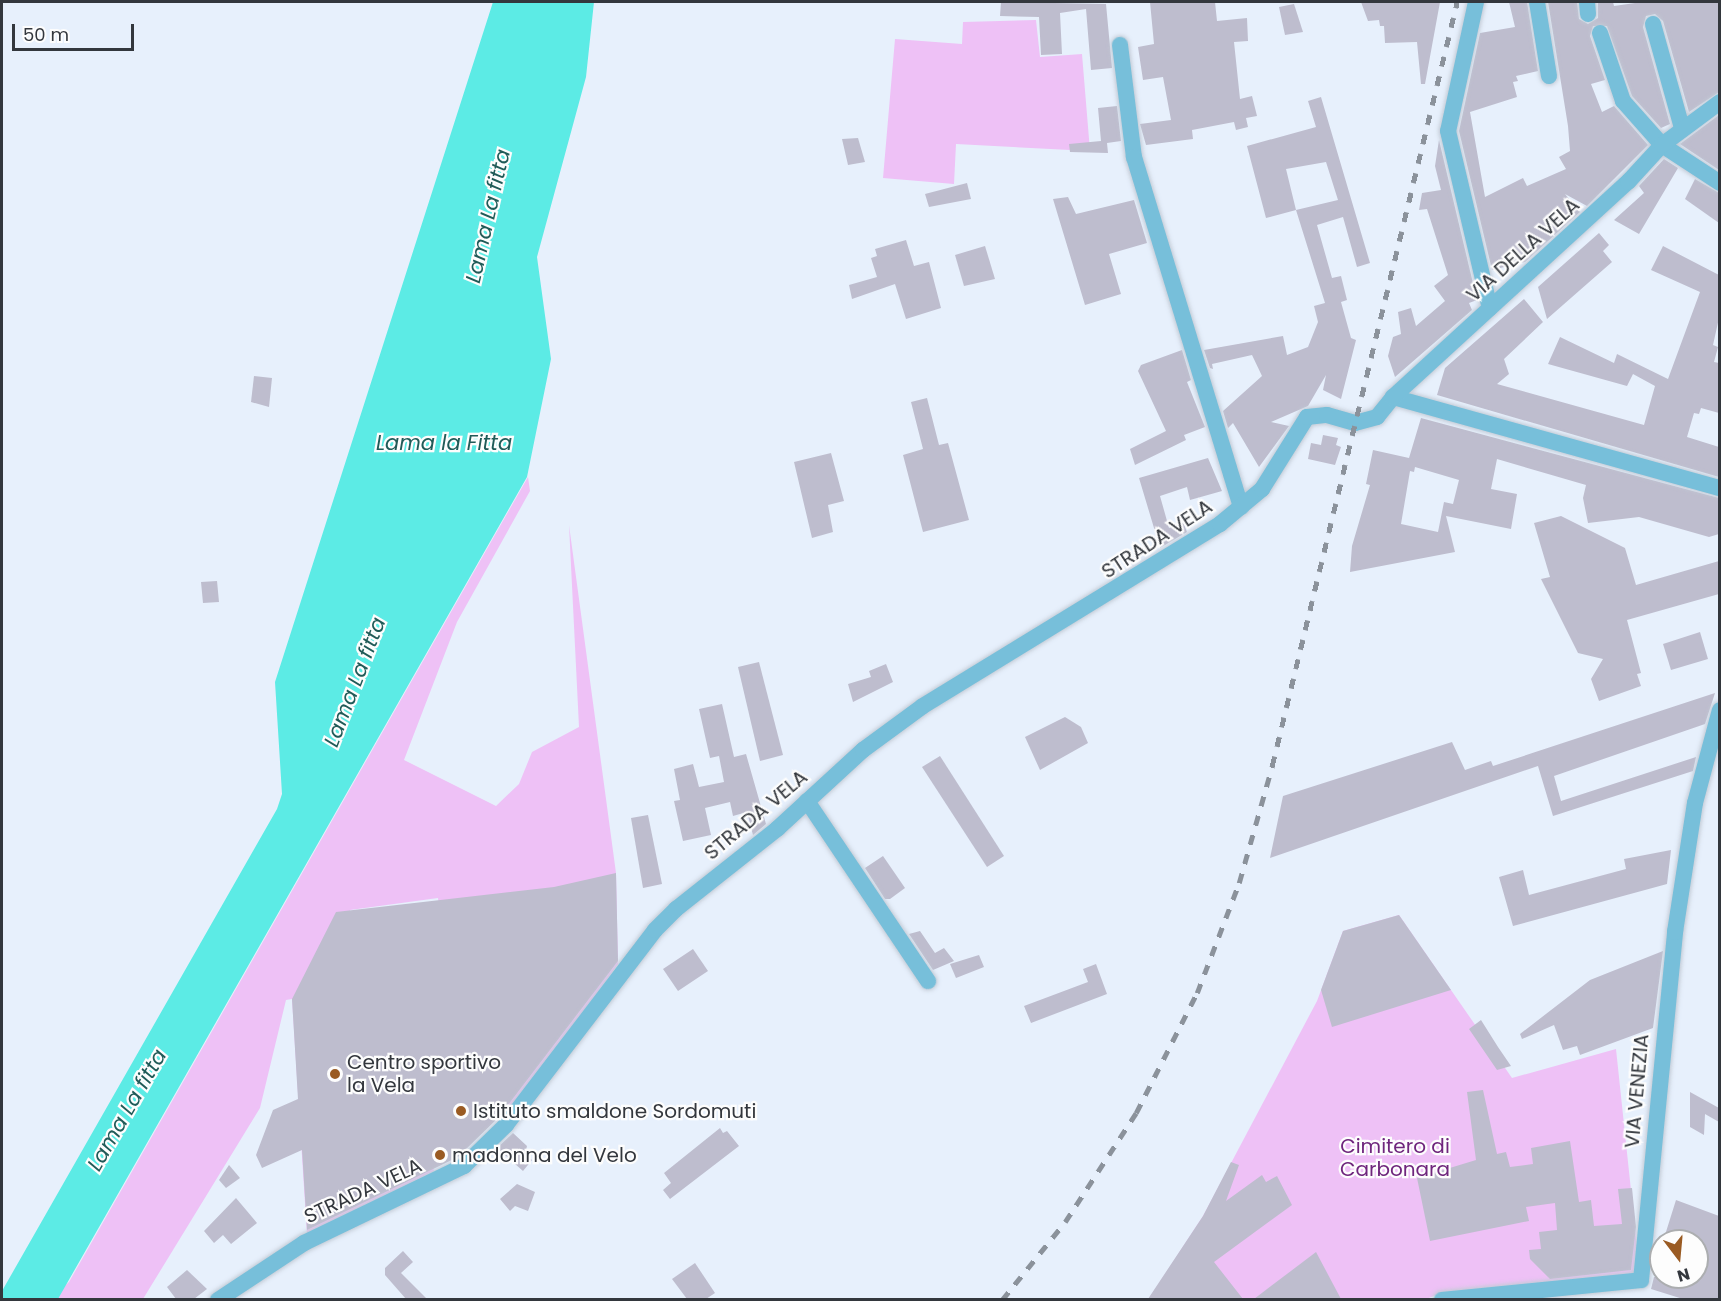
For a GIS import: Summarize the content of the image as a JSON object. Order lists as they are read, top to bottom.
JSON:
{
  "streets": {
    "street": ["VIA DELLA VELA", "STRADA VELA", "VIA VENEZIA"]
  },
  "crossings": [
    ["VIA DELLA VELA", "STRADA VELA"]
  ],
  "water": ["Lama La fitta", "Lama la Fitta"],
  "parks": ["Cimitero di Carbonara"],
  "places": ["Centro sportivo la Vela", "Istituto smaldone Sordomuti", "madonna del Velo"],
  "scale_bar": "50 m",
  "north": "bottom"
}
